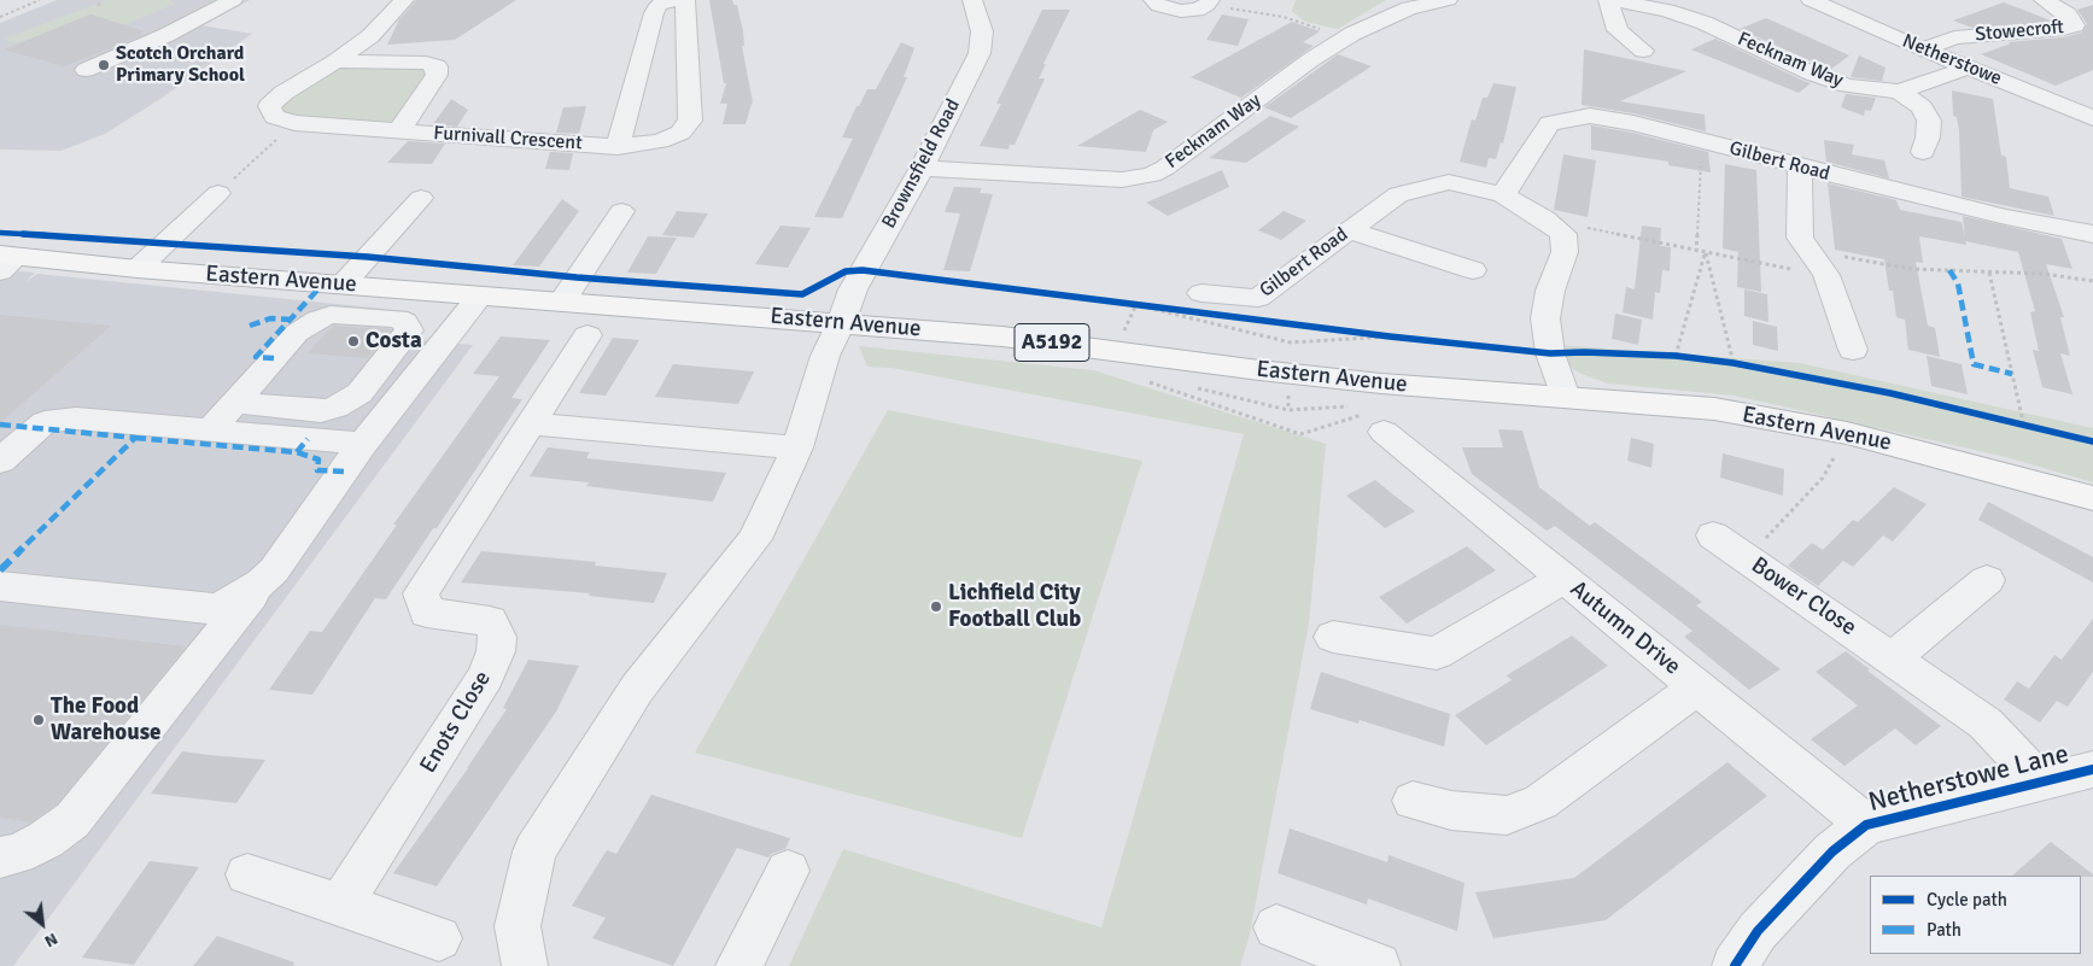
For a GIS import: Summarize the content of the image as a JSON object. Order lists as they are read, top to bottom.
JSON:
{
  "streets": {
    "highway": ["Eastern Avenue", "A5192"],
    "street": [
      "Stowecroft",
      "Fecknam Way",
      "Netherstowe",
      "Furnivall Crescent",
      "Gilbert Road",
      "Brownsfield Road",
      "Bower Close",
      "Autumn Drive",
      "Enots Close",
      "Netherstowe Lane"
    ]
  },
  "crossings": [
    ["Stowecroft", "Netherstowe"],
    ["Fecknam Way", "Netherstowe"],
    ["Fecknam Way", "Brownsfield Road"],
    ["Gilbert Road", "Eastern Avenue"],
    ["Brownsfield Road", "Eastern Avenue"],
    ["Bower Close", "Netherstowe Lane"],
    ["Autumn Drive", "Netherstowe Lane"]
  ],
  "places": [
    "Scotch Orchard Primary School",
    "Costa",
    "Lichfield City Football Club",
    "The Food Warehouse"
  ],
  "legend": ["Cycle path", "Path"],
  "north": "bottom right"
}
